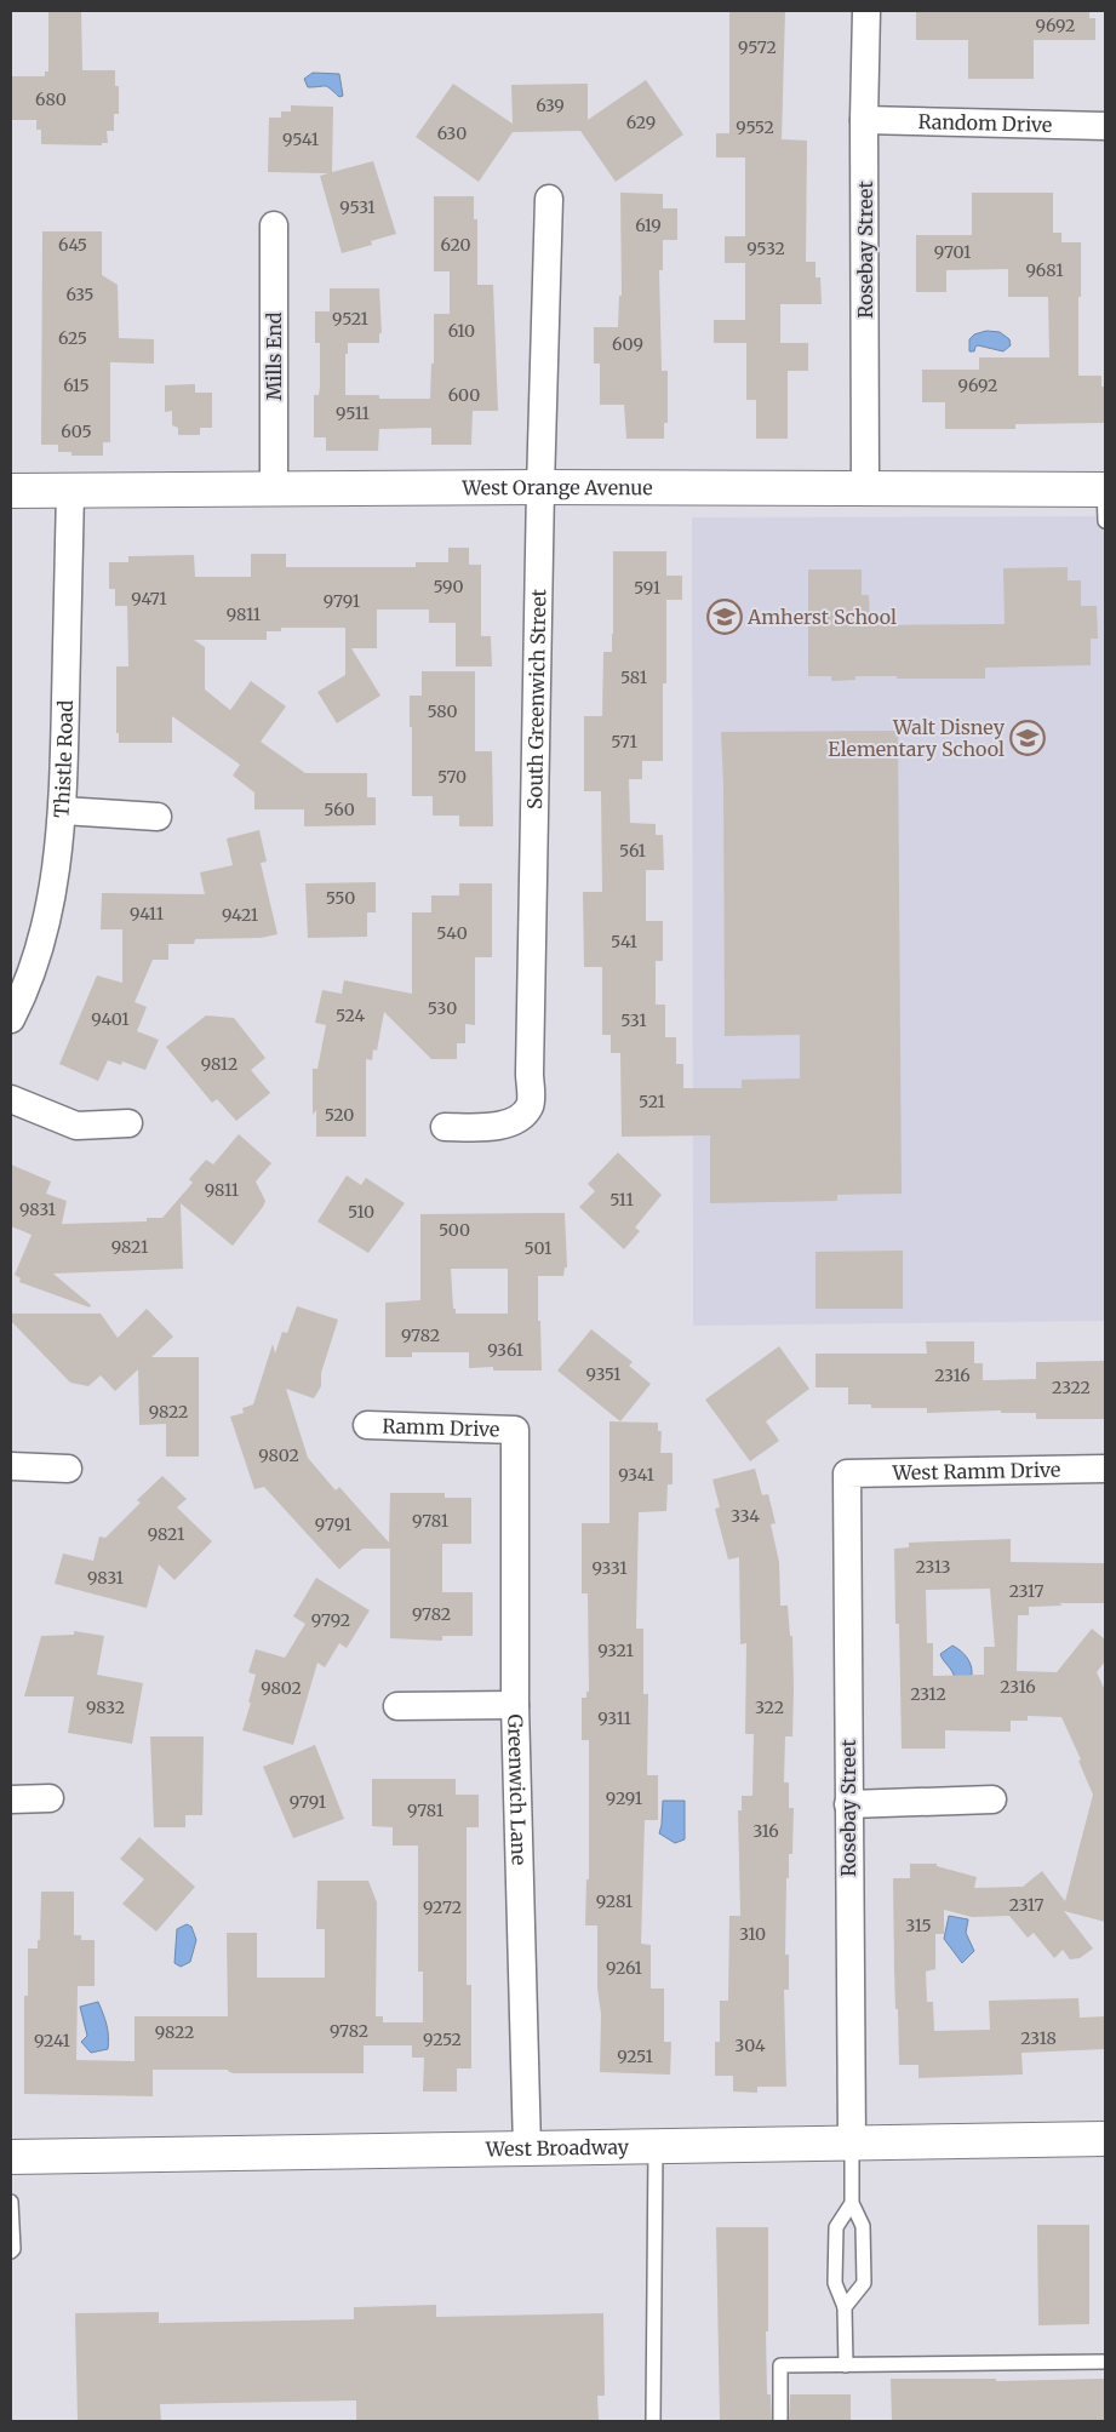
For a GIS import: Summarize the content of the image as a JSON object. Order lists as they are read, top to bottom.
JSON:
{
  "streets": {
    "street": [
      "Random Drive",
      "Rosebay Street",
      "Mills End",
      "West Orange Avenue",
      "South Greenwich Street",
      "Thistle Road",
      "Ramm Drive",
      "West Ramm Drive",
      "Greenwich Lane",
      "West Broadway"
    ]
  },
  "crossings": [
    ["Random Drive", "Rosebay Street"],
    ["Rosebay Street", "West Orange Avenue"],
    ["Rosebay Street", "West Ramm Drive"],
    ["Rosebay Street", "West Broadway"],
    ["Mills End", "West Orange Avenue"],
    ["West Orange Avenue", "South Greenwich Street"],
    ["West Orange Avenue", "Thistle Road"],
    ["Ramm Drive", "Greenwich Lane"],
    ["Greenwich Lane", "West Broadway"]
  ],
  "places": {
    "school or university": ["Amherst School", "Walt Disney Elementary School"]
  },
  "house_numbers": [
    "9692",
    "9572",
    "680",
    "639",
    "629",
    "9552",
    "630",
    "9541",
    "9531",
    "619",
    "645",
    "620",
    "9532",
    "9701",
    "9681",
    "635",
    "9521",
    "610",
    "625",
    "609",
    "615",
    "9692",
    "600",
    "9511",
    "605",
    "590",
    "591",
    "9471",
    "9791",
    "9811",
    "581",
    "580",
    "571",
    "570",
    "560",
    "561",
    "550",
    "9411",
    "9421",
    "540",
    "541",
    "530",
    "524",
    "9401",
    "531",
    "9812",
    "521",
    "520",
    "9811",
    "511",
    "9831",
    "510",
    "500",
    "9821",
    "501",
    "9782",
    "9361",
    "9351",
    "2316",
    "2322",
    "9822",
    "9802",
    "9341",
    "334",
    "9781",
    "9791",
    "9821",
    "2313",
    "9331",
    "9831",
    "2317",
    "9782",
    "9792",
    "9321",
    "2316",
    "9802",
    "2312",
    "9832",
    "322",
    "9311",
    "9291",
    "9791",
    "9781",
    "316",
    "9281",
    "2317",
    "9272",
    "315",
    "310",
    "9261",
    "9782",
    "9822",
    "2318",
    "9252",
    "9241",
    "304",
    "9251"
  ]
}
